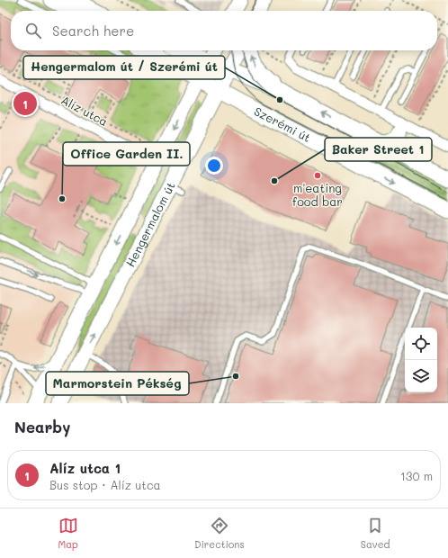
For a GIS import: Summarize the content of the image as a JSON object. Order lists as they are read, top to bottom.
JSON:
{
  "streets": {
    "main road": ["Szerémi út", "Hengermalom út"],
    "street": ["Alíz utca"]
  },
  "crossings": [
    ["Alíz utca", "Hengermalom út"],
    ["Szerémi út", "Hengermalom út"]
  ],
  "places": [
    "Hengermalom út / Szerémi út",
    "m'eating food bar",
    "Baker Street 1",
    "Office Garden II.",
    "Marmorstein Pékség"
  ],
  "page": {
    "search": "Search here",
    "pins": "1",
    "heading": "Nearby",
    "list": [
      {
        "mark": "1",
        "name": "Alíz utca 1",
        "note": "Bus stop · Alíz utca",
        "value": "130 m"
      }
    ],
    "nav": ["Map", "Directions", "Saved"]
  }
}
